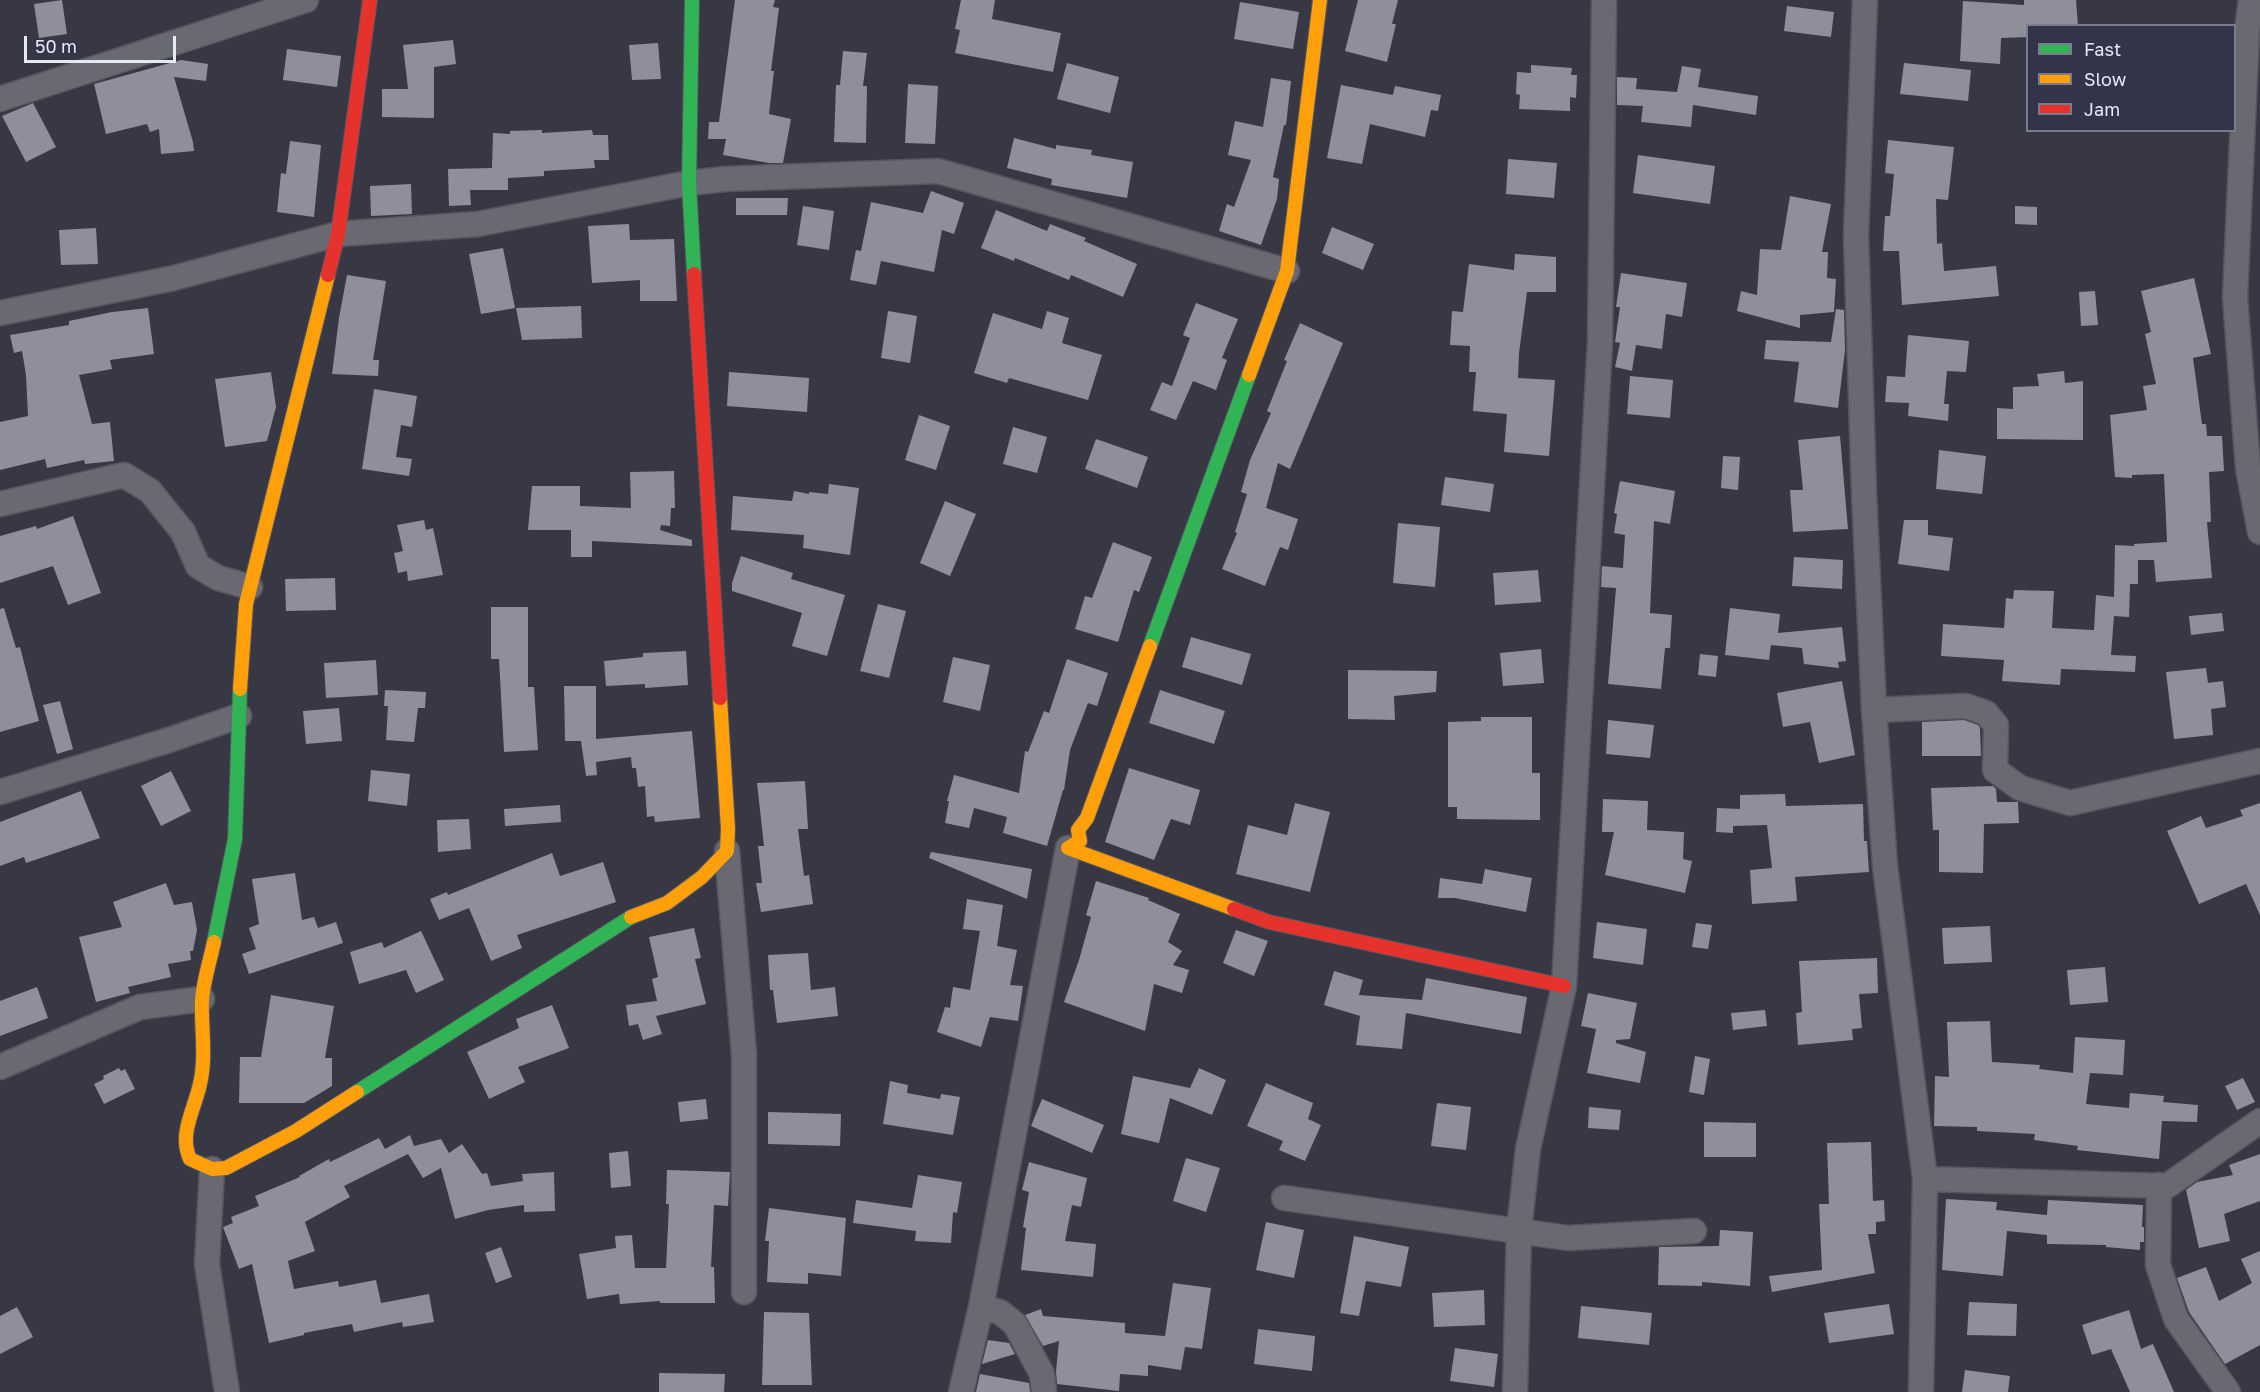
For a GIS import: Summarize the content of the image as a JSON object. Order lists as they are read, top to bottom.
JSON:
{
  "legend": ["Fast", "Slow", "Jam"],
  "scale_bar": "50 m"
}
